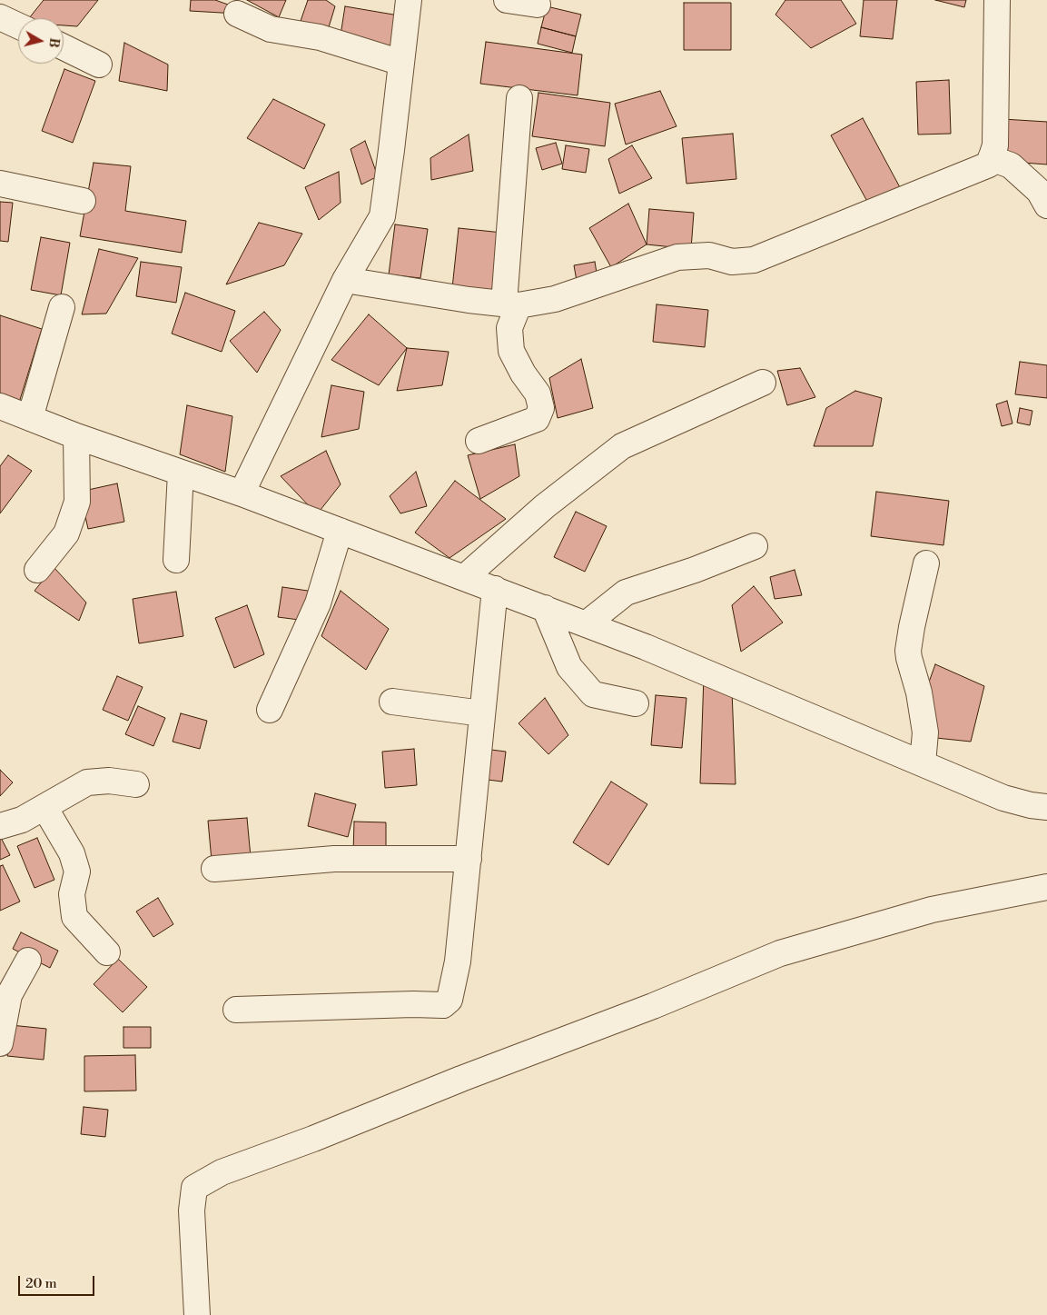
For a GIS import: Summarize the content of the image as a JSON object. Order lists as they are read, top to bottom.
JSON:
{
  "scale_bar": "20 m",
  "north": "right"
}
